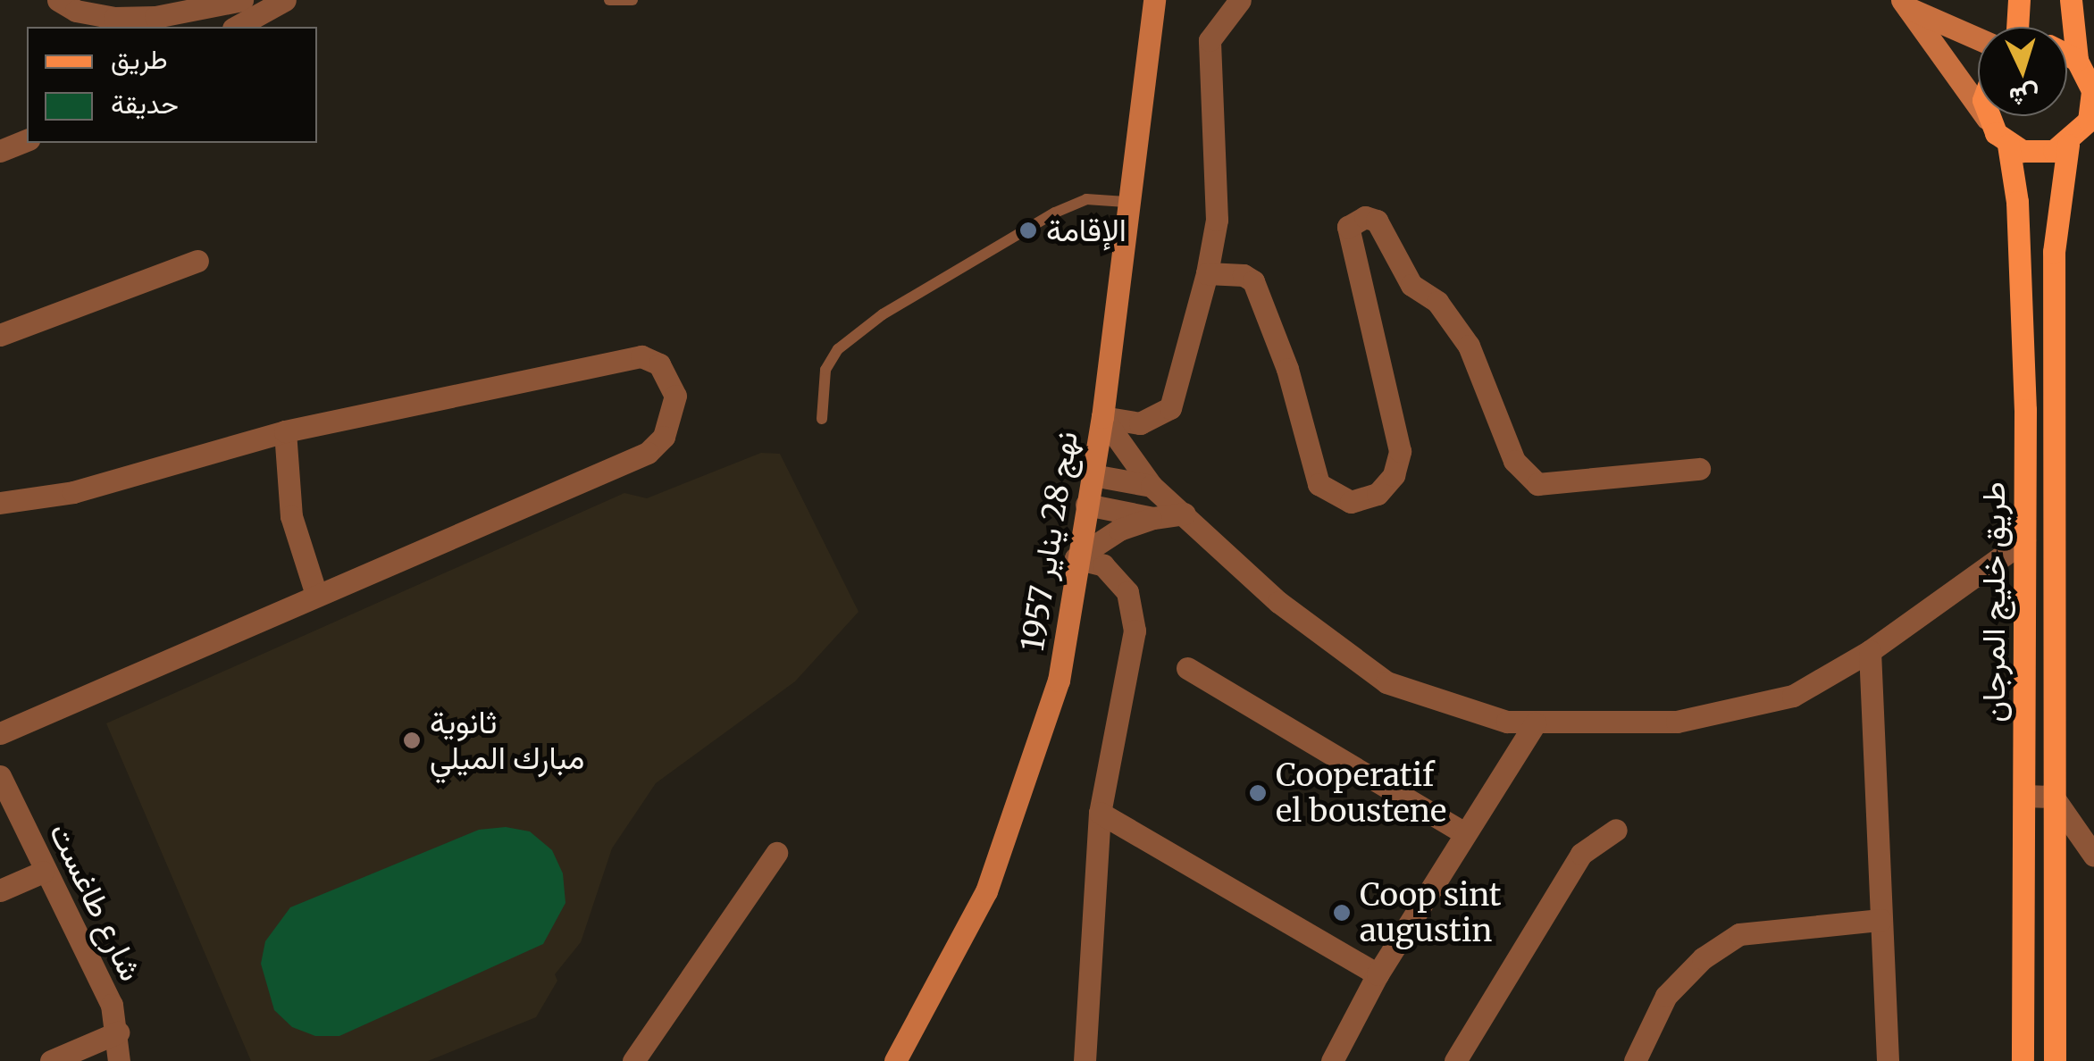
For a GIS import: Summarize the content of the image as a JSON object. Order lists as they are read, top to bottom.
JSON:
{
  "streets": {
    "main road": ["طريق خليج المرجان"],
    "street": ["نهج 28 يناير 1957", "شارع طاغست"]
  },
  "places": [
    "الإقامة",
    "ثانوية مبارك الميلي",
    "Cooperatif el boustene",
    "Coop sint augustin"
  ],
  "legend": ["طريق", "حديقة"],
  "north": "bottom"
}
